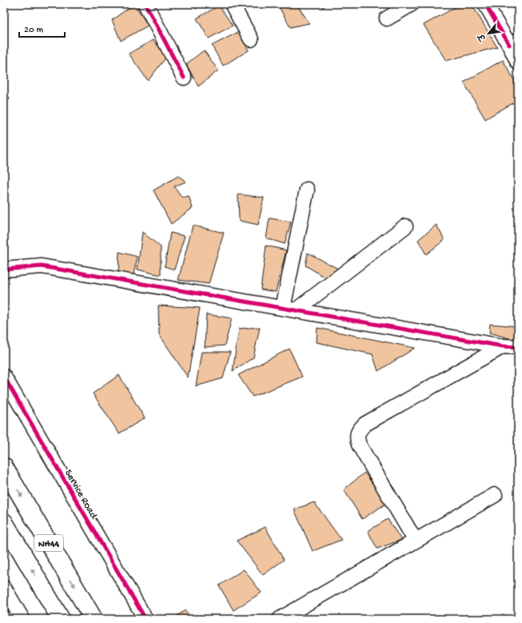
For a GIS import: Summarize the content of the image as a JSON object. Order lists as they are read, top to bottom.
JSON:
{
  "streets": {
    "highway": ["NH44"],
    "street": ["Service Road"]
  },
  "scale_bar": "20 m",
  "north": "bottom left"
}
